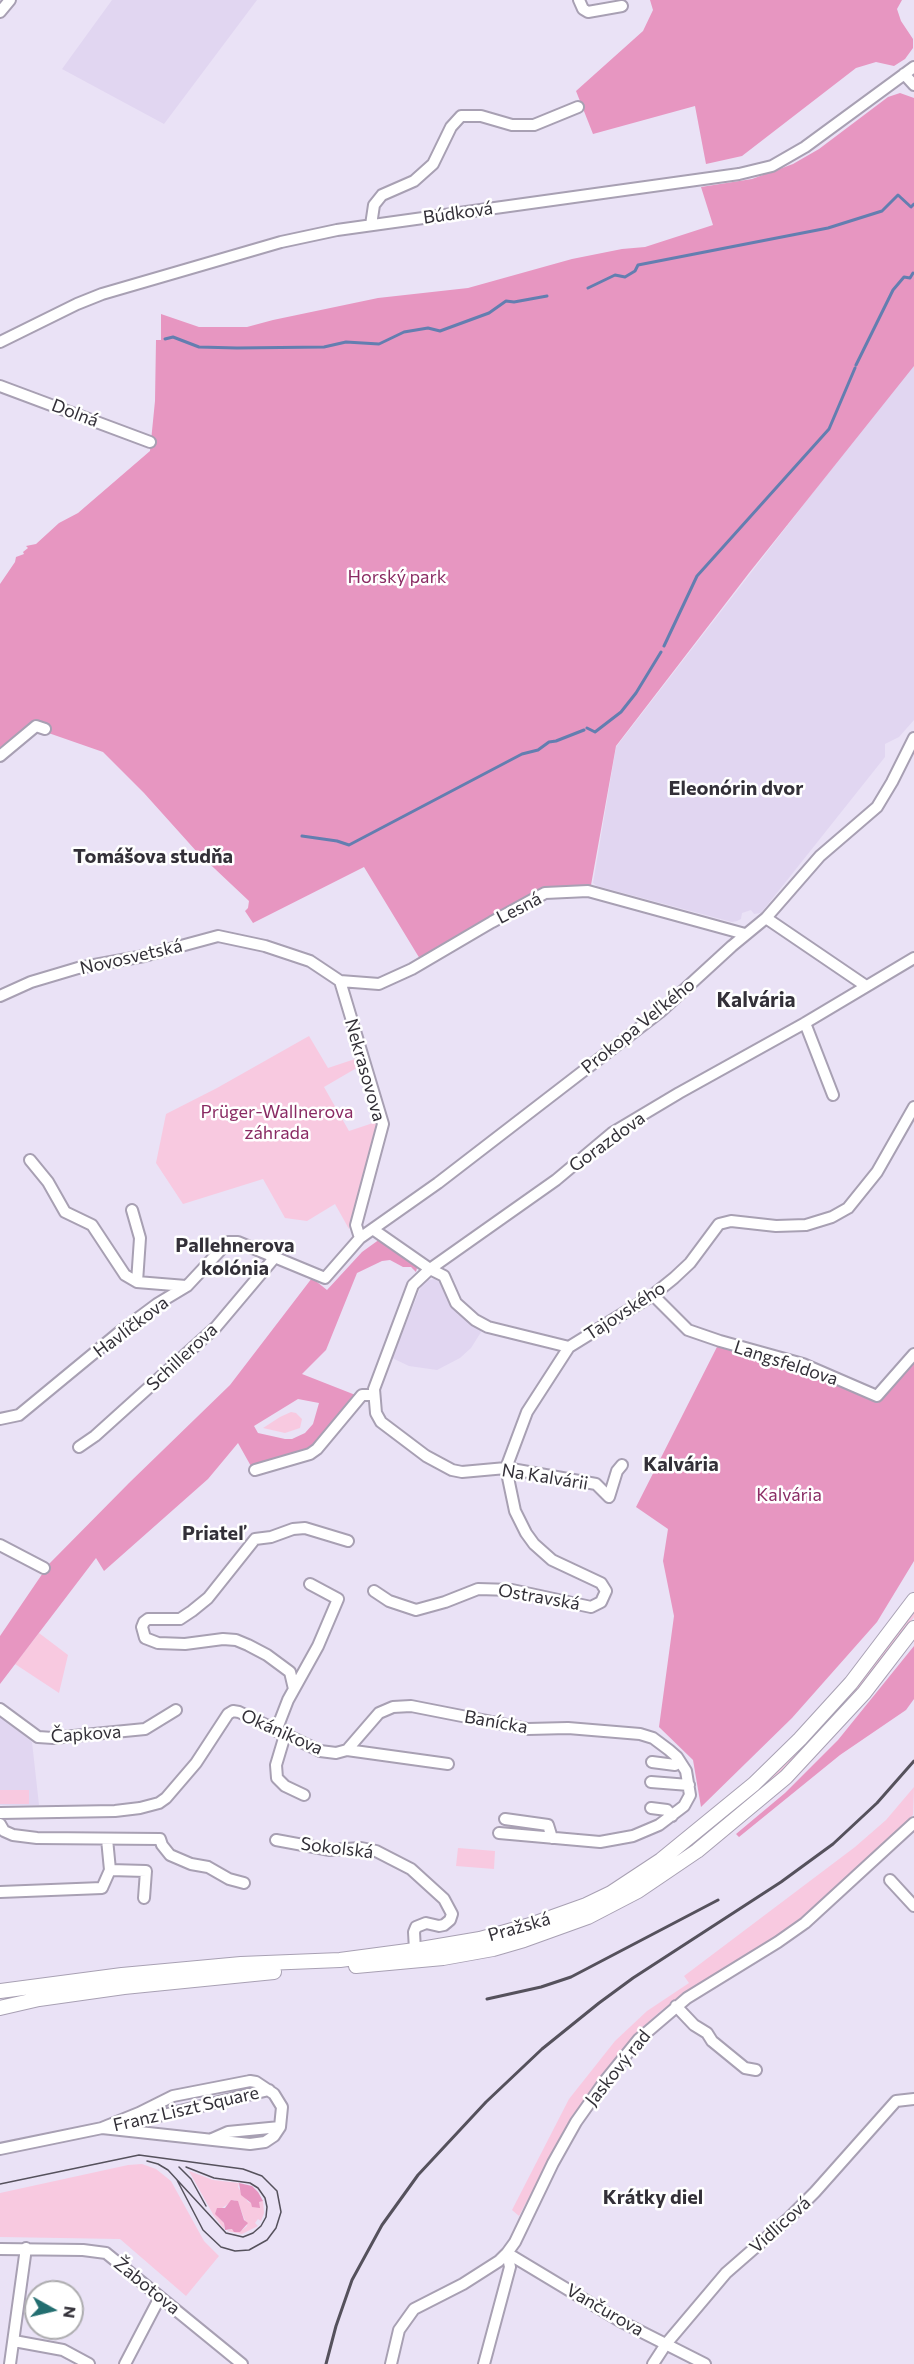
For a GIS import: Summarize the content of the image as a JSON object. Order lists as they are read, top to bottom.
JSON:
{
  "streets": {
    "main road": ["Pražská"],
    "street": [
      "Búdková",
      "Dolná",
      "Lesná",
      "Novosvetská",
      "Prokopa Veľkého",
      "Nekrasovova",
      "Gorazdova",
      "Tajovského",
      "Havlíčkova",
      "Schillerova",
      "Langsfeldova",
      "Na Kalvárii",
      "Ostravská",
      "Banícka",
      "Okánikova",
      "Čapkova",
      "Sokolská",
      "Jaskový rad",
      "Franz Liszt Square",
      "Vidlicová",
      "Žabotova",
      "Vančurova"
    ]
  },
  "crossings": [
    ["Lesná", "Novosvetská"],
    ["Lesná", "Prokopa Veľkého"],
    ["Lesná", "Nekrasovova"],
    ["Novosvetská", "Nekrasovova"],
    ["Prokopa Veľkého", "Nekrasovova"],
    ["Prokopa Veľkého", "Havlíčkova"],
    ["Gorazdova", "Na Kalvárii"],
    ["Tajovského", "Langsfeldova"],
    ["Tajovského", "Na Kalvárii"],
    ["Tajovského", "Ostravská"],
    ["Havlíčkova", "Schillerova"],
    ["Na Kalvárii", "Ostravská"],
    ["Banícka", "Okánikova"],
    ["Sokolská", "Pražská"],
    ["Jaskový rad", "Vančurova"],
    ["Vidlicová", "Vančurova"]
  ],
  "districts": [
    "Eleonórin dvor",
    "Tomášova studňa",
    "Kalvária",
    "Pallehnerova kolónia",
    "Kalvária",
    "Priateľ",
    "Krátky diel"
  ],
  "parks": ["Horský park", "Prüger-Wallnerova záhrada", "Kalvária"],
  "north": "right"
}
